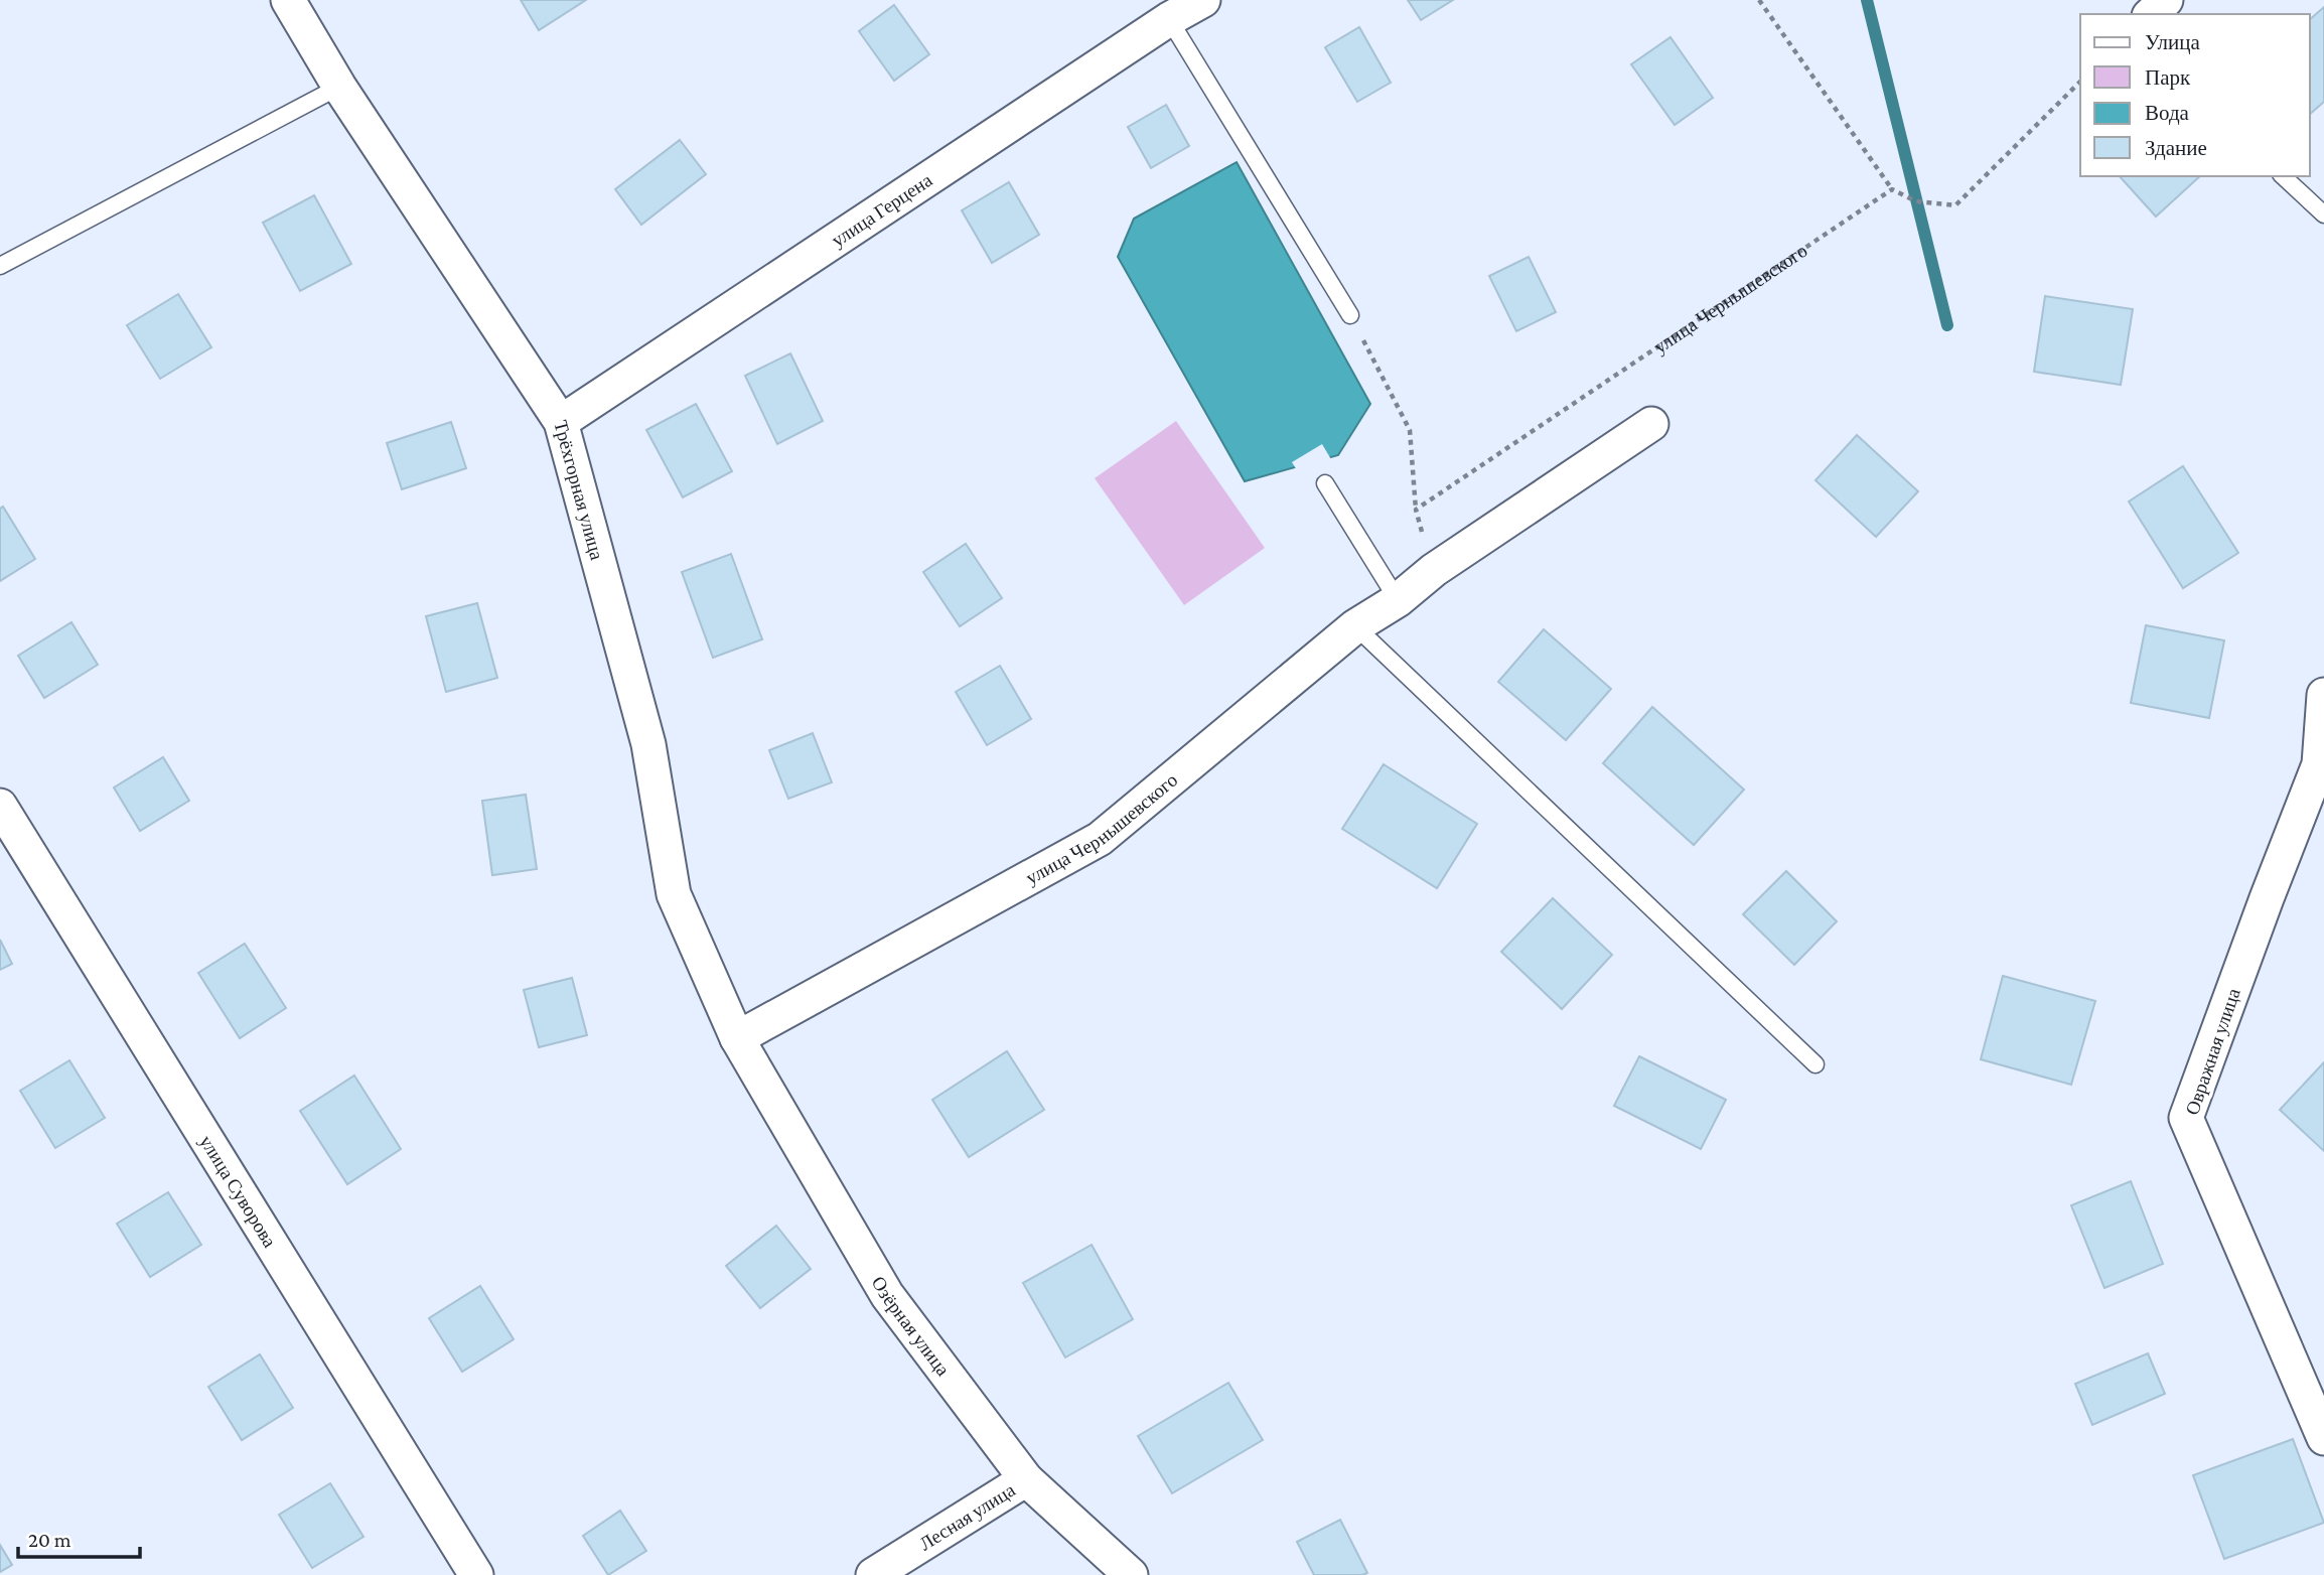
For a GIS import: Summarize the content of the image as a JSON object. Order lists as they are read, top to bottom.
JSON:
{
  "streets": {
    "street": [
      "улица Герцена",
      "улица Чернышевского",
      "Трёхгорная улица",
      "Овражная улица",
      "улица Суворова",
      "Озёрная улица",
      "Лесная улица"
    ]
  },
  "crossings": [
    ["улица Герцена", "Трёхгорная улица"],
    ["улица Чернышевского", "Трёхгорная улица"],
    ["улица Чернышевского", "Озёрная улица"],
    ["Трёхгорная улица", "Озёрная улица"],
    ["Озёрная улица", "Лесная улица"]
  ],
  "legend": [
    "Улица",
    "Парк",
    "Вода",
    "Здание"
  ],
  "scale_bar": "20 m"
}
